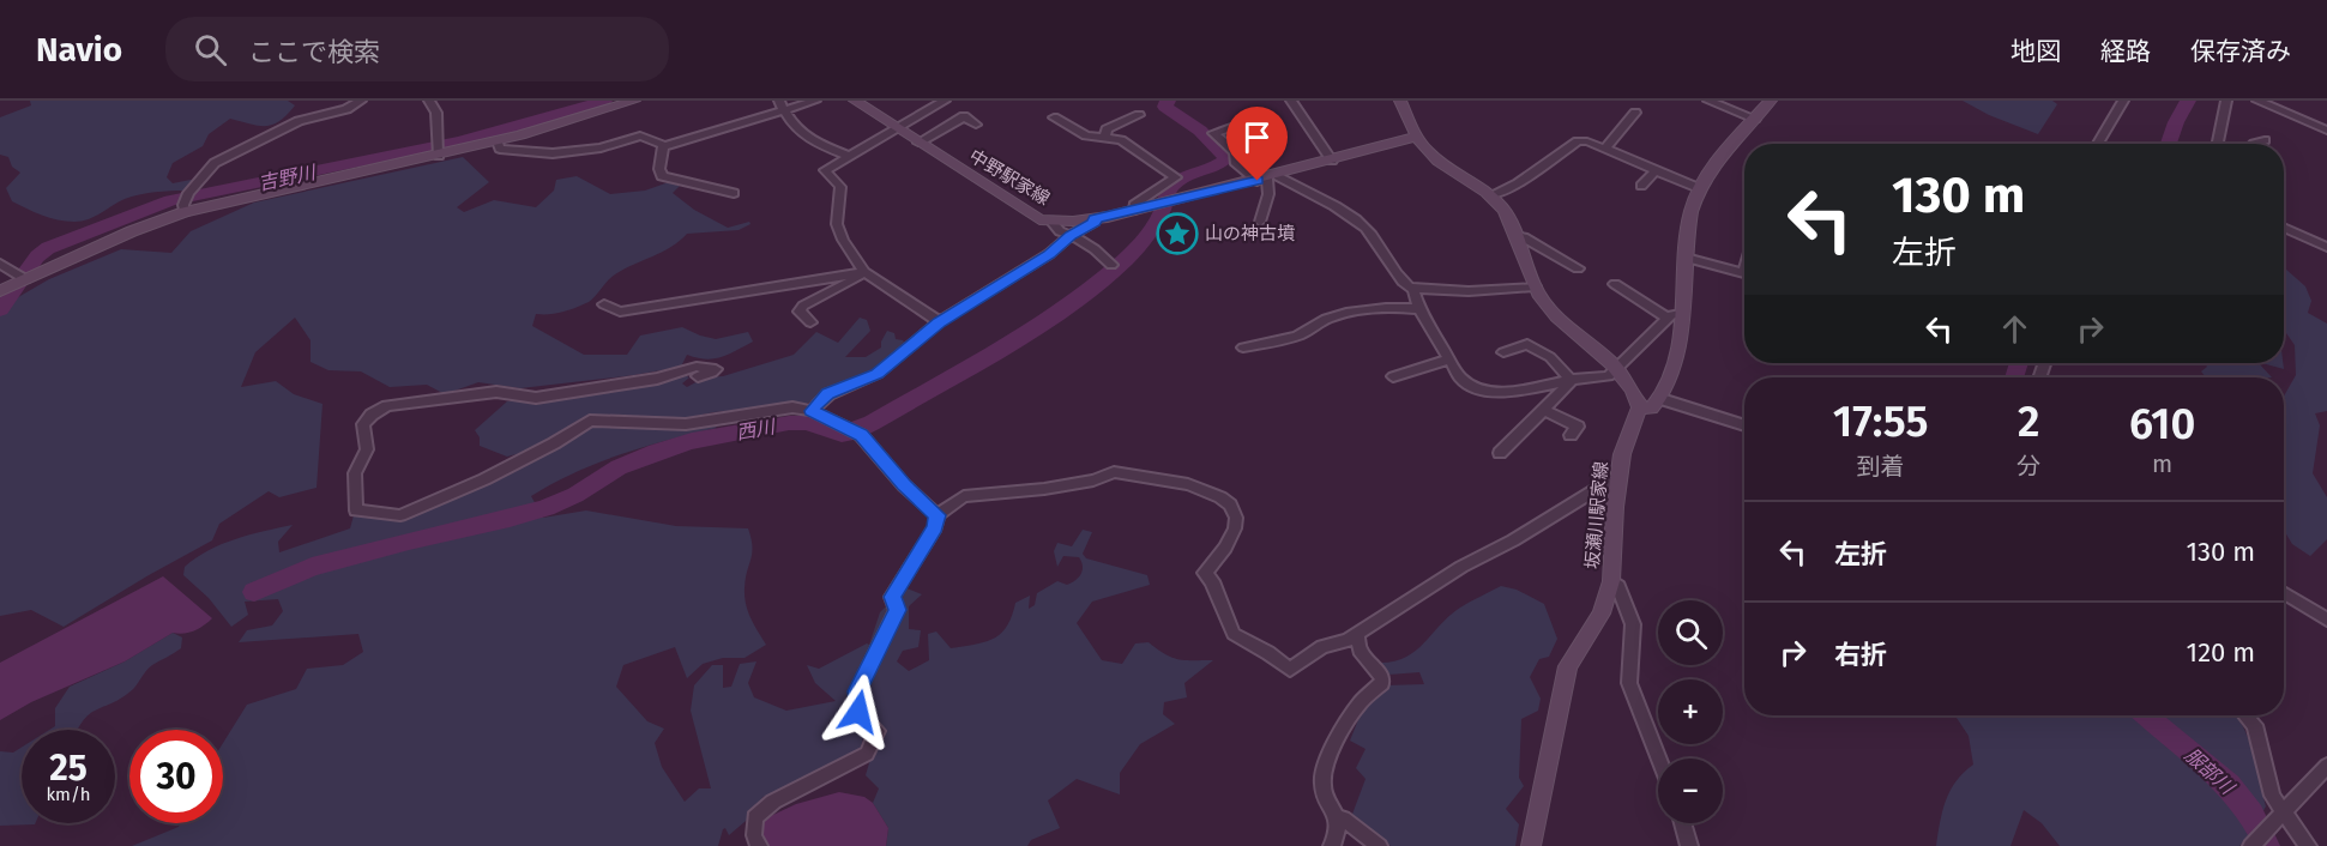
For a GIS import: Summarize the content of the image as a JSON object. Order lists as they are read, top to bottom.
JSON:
{
  "streets": {
    "main road": ["中野駅家線", "坂瀬川駅家線"]
  },
  "water": ["吉野川", "西川", "服部川"],
  "places": {
    "place": ["山の神古墳"]
  },
  "page": {
    "header": "Navio",
    "search": "ここで検索",
    "nav": ["地図", "経路", "保存済み"],
    "turn": ["130 m", "左折"],
    "eta": [
      "17:55",
      "到着",
      "2",
      "分",
      "610",
      "m"
    ],
    "list": [
      {
        "name": "左折",
        "value": "130 m"
      },
      {
        "name": "右折",
        "value": "120 m"
      }
    ],
    "map_buttons": ["+", "−"],
    "speed": "25 km/h",
    "limit": "30"
  }
}
